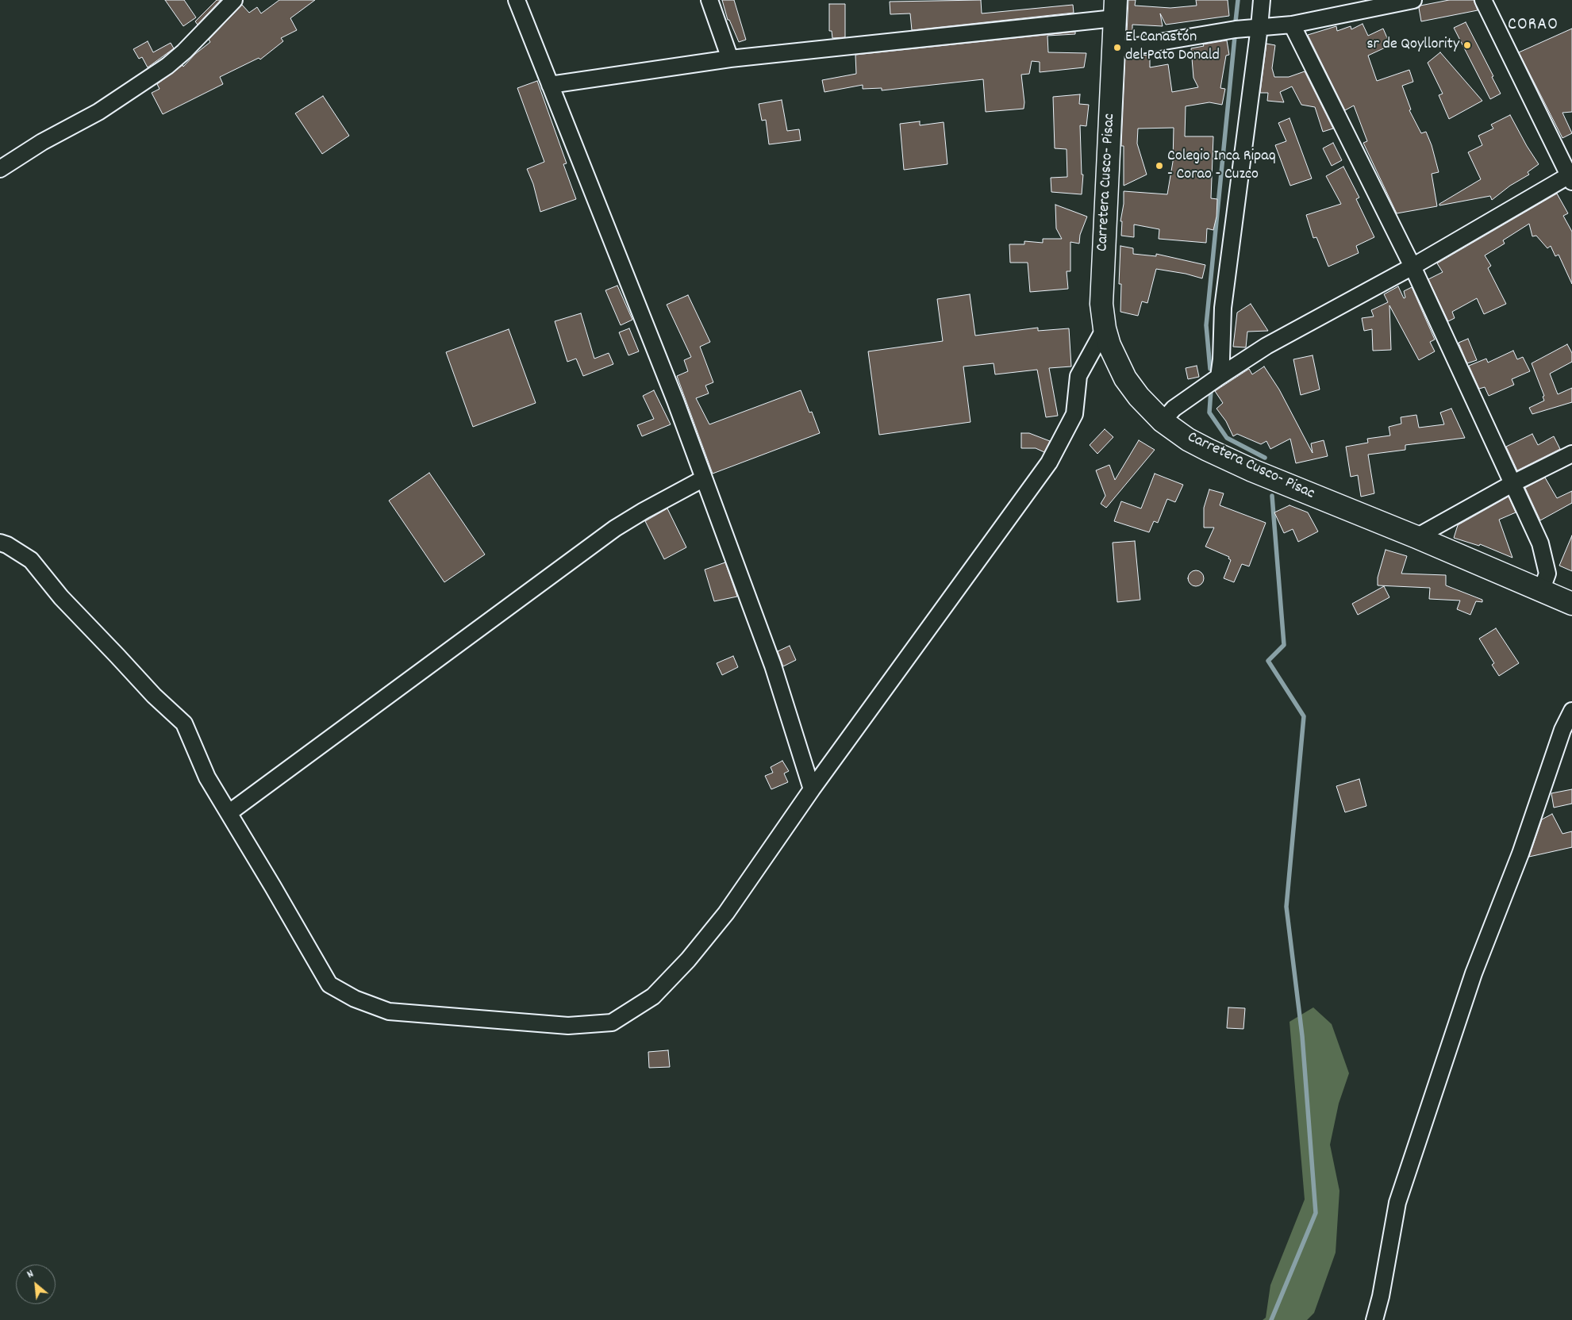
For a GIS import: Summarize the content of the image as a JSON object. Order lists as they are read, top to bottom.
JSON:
{
  "streets": {
    "highway": ["Carretera Cusco- Pisac"]
  },
  "districts": ["CORAO"],
  "places": ["sr de Qoyllority", "El Canastón del Pato Donald", "Colegio Inca Ripaq - Corao - Cuzco"],
  "north": "top left"
}
